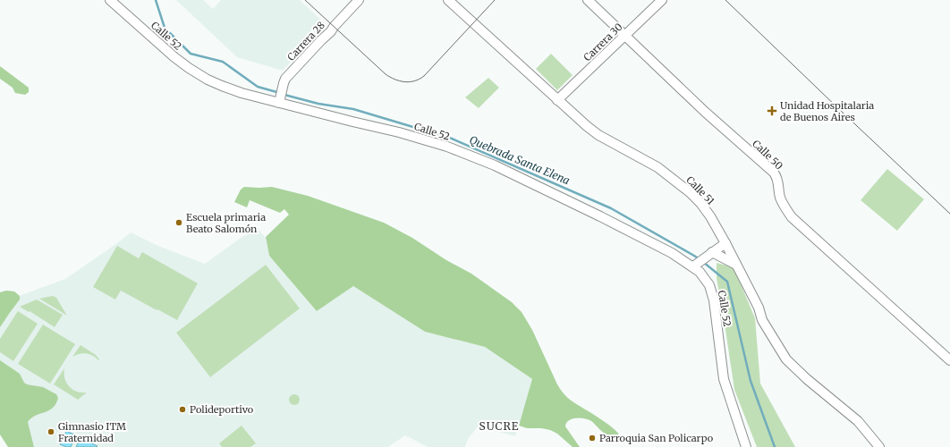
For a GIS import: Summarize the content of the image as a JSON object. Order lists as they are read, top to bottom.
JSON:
{
  "streets": {
    "street": [
      "Calle 52",
      "Carrera 28",
      "Carrera 30",
      "Calle 50",
      "Calle 51"
    ]
  },
  "crossings": [
    ["Calle 52", "Carrera 28"],
    ["Carrera 30", "Calle 50"],
    ["Carrera 30", "Calle 51"]
  ],
  "districts": ["SUCRE"],
  "water": ["Quebrada Santa Elena"],
  "places": {
    "health": ["Unidad Hospitalaria de Buenos Aires"],
    "other": [
      "Escuela primaria Beato Salomón",
      "Polideportivo",
      "Gimnasio ITM Fraternidad",
      "Parroquia San Policarpo"
    ]
  }
}
